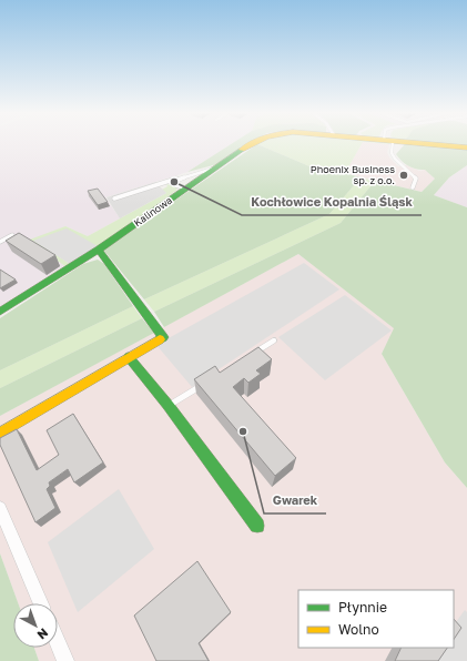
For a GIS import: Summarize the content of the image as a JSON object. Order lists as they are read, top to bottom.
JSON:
{
  "streets": {
    "street": ["Kalinowa"]
  },
  "places": ["Phoenix Business sp. z o.o.", "Kochłowice Kopalnia Śląsk", "Gwarek"],
  "legend": ["Płynnie", "Wolno"],
  "north": "bottom right"
}
